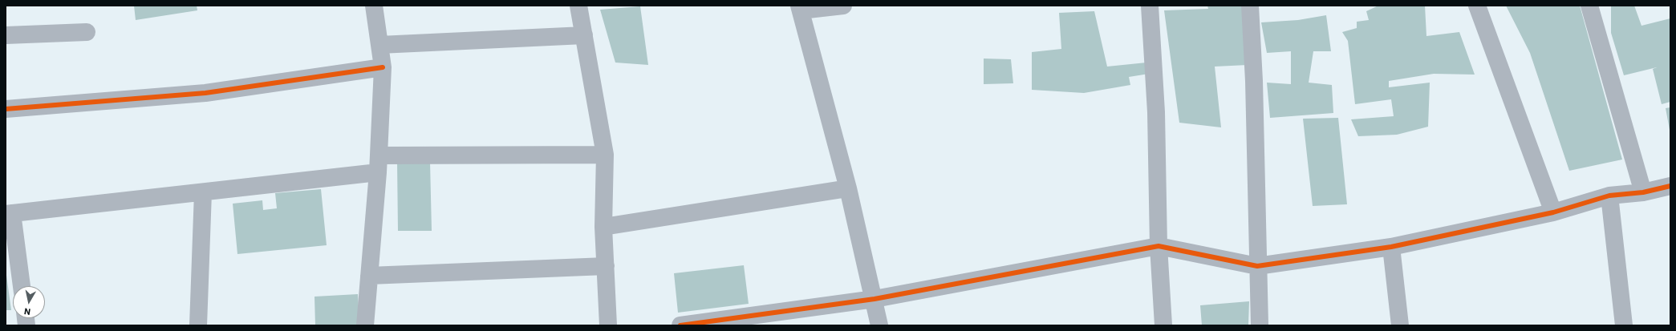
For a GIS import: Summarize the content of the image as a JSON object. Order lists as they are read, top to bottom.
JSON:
{
  "north": "bottom"
}
